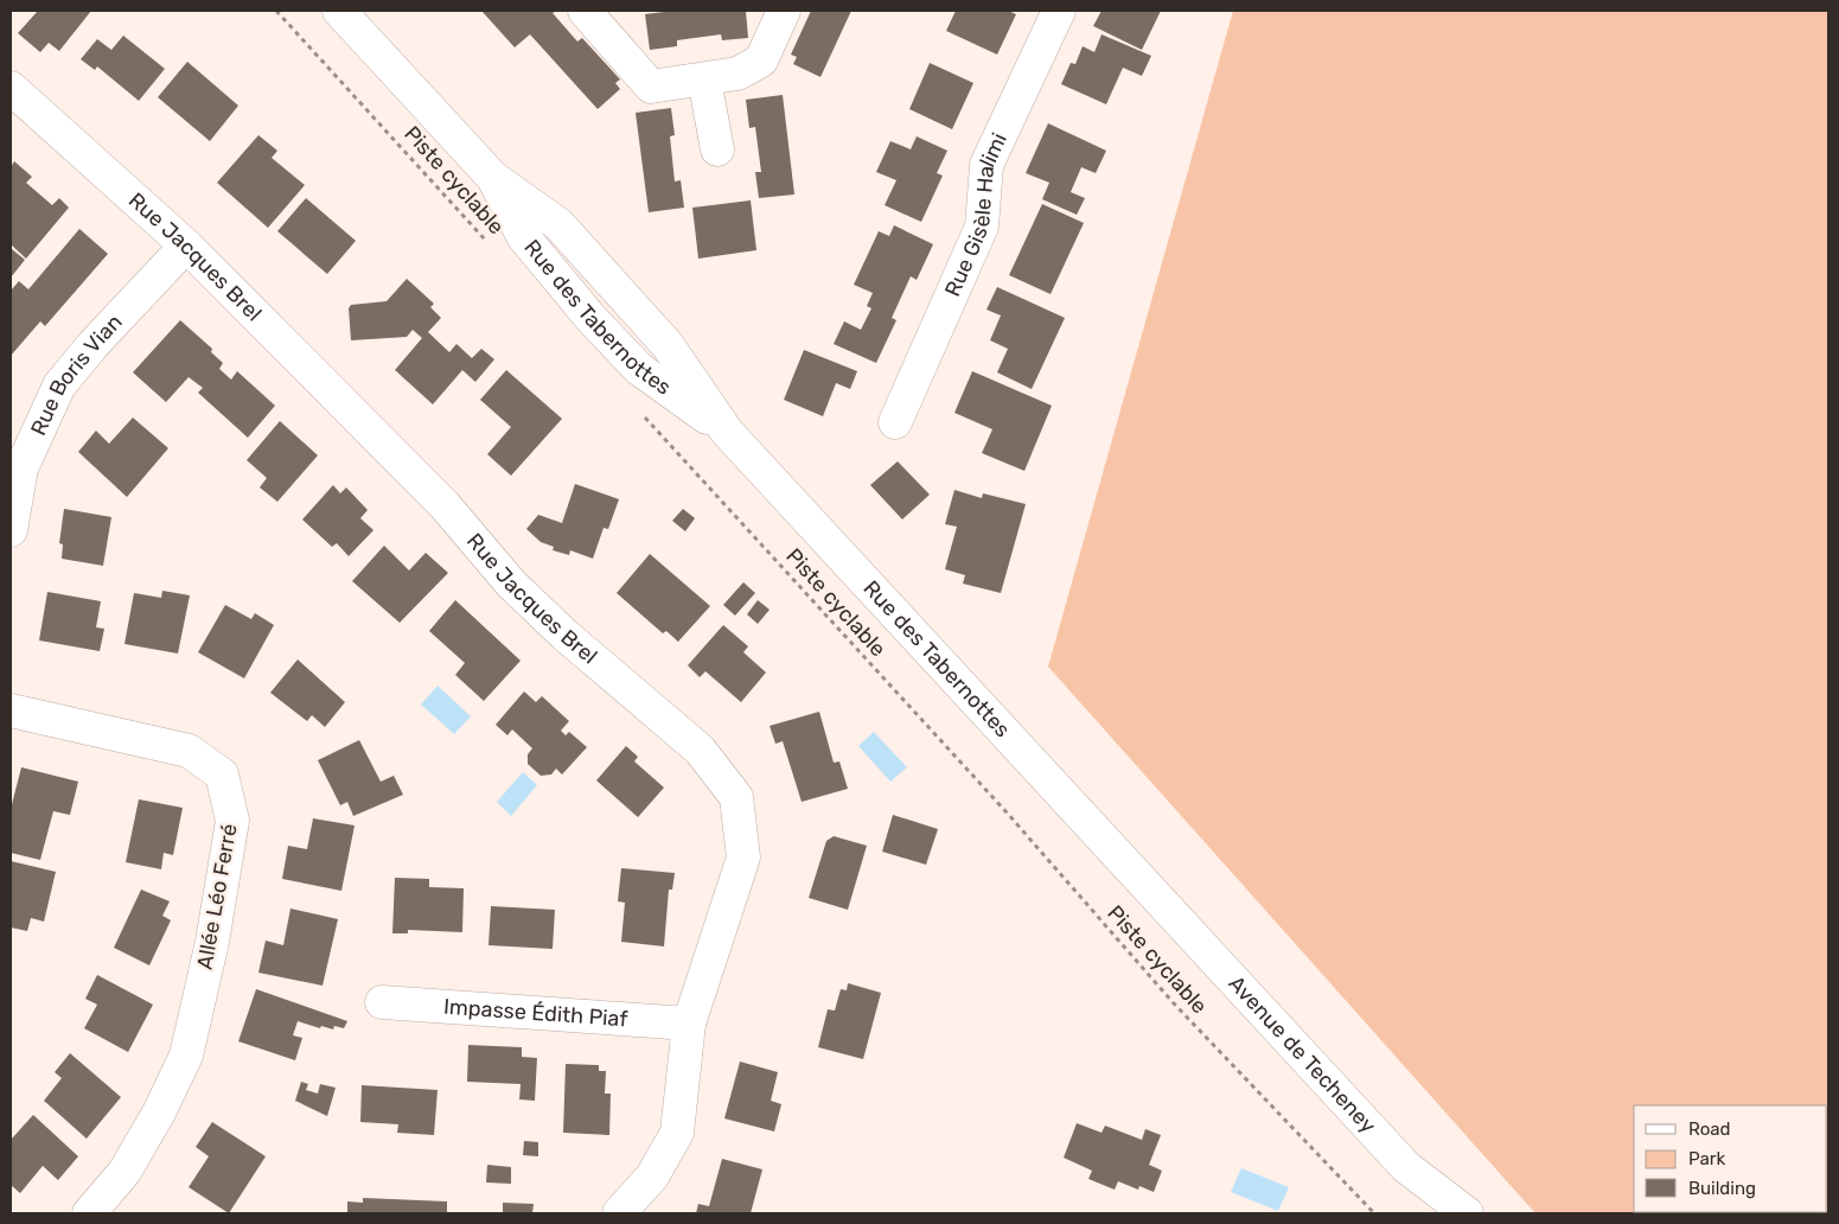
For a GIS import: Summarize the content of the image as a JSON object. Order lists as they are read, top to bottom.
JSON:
{
  "streets": {
    "street": [
      "Rue Gisèle Halimi",
      "Rue Jacques Brel",
      "Rue des Tabernottes",
      "Rue Boris Vian",
      "Allée Léo Ferré",
      "Impasse Édith Piaf",
      "Avenue de Techeney"
    ],
    "path": ["Piste cyclable"]
  },
  "crossings": [
    ["Rue Jacques Brel", "Rue Boris Vian"],
    ["Rue Jacques Brel", "Impasse Édith Piaf"],
    ["Rue des Tabernottes", "Avenue de Techeney"]
  ],
  "legend": ["Road", "Park", "Building"]
}
